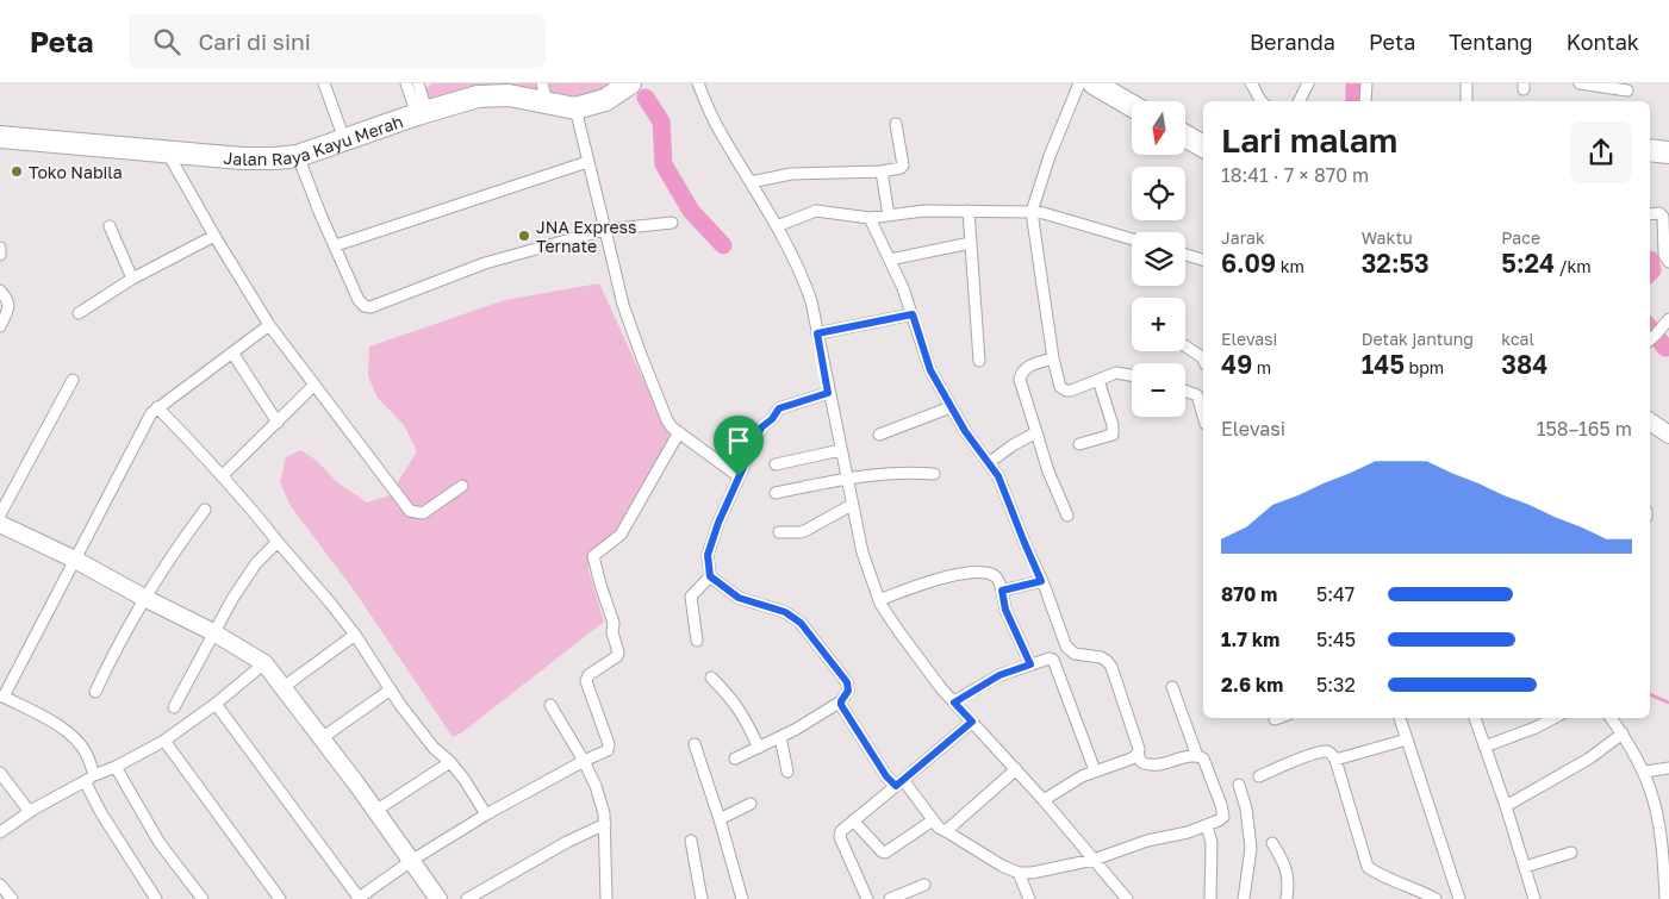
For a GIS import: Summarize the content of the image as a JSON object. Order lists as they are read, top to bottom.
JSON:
{
  "streets": {
    "highway": ["Jalan Raya Kayu Merah"]
  },
  "places": ["Toko Nabila", "JNA Express Ternate"],
  "north": "bottom",
  "page": {
    "header": "Peta",
    "search": "Cari di sini",
    "nav": [
      "Beranda",
      "Peta",
      "Tentang",
      "Kontak"
    ],
    "map_buttons": ["+", "−"],
    "heading": ["Lari malam", "18:41 · 7 × 870 m"],
    "stats": [
      ["Jarak", "6.09 km"],
      ["Waktu", "32:53"],
      ["Pace", "5:24 /km"],
      ["Elevasi", "49 m"],
      ["Detak jantung", "145 bpm"],
      ["kcal", "384"]
    ],
    "chart": ["Elevasi", "158–165 m"],
    "list": [
      {
        "name": "870 m",
        "note": "5:47"
      },
      {
        "name": "1.7 km",
        "note": "5:45"
      },
      {
        "name": "2.6 km",
        "note": "5:32"
      }
    ]
  }
}
